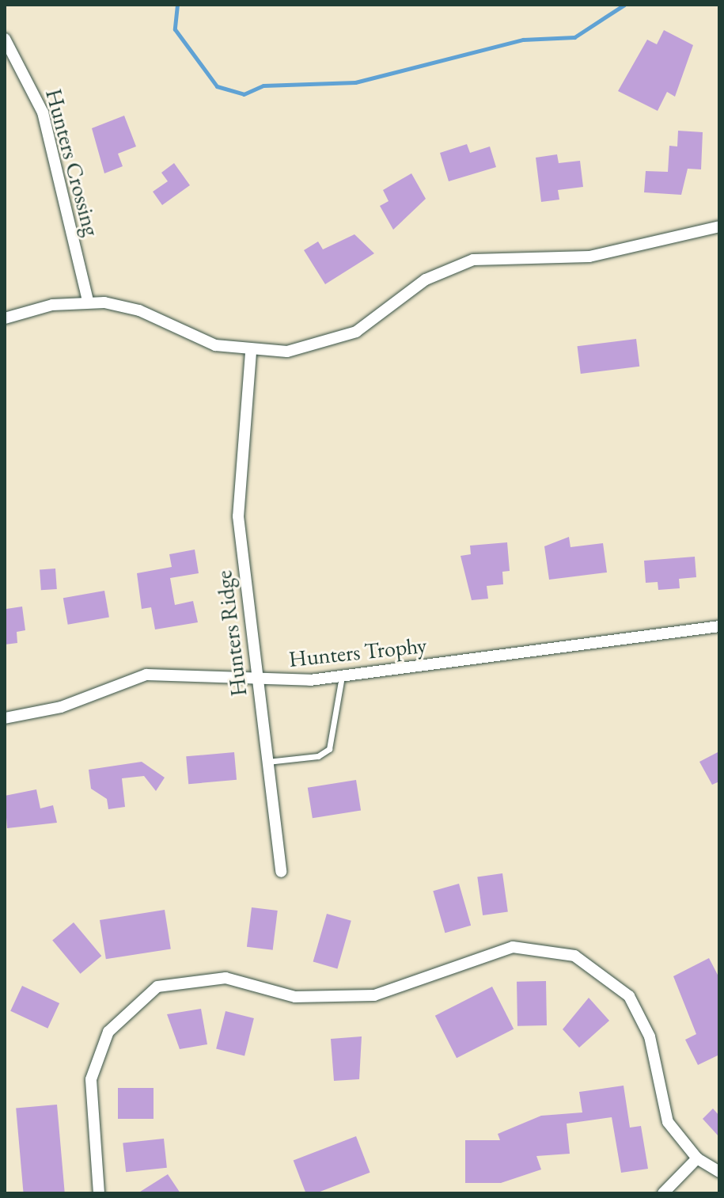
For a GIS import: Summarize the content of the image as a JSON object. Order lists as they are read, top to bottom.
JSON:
{
  "streets": {
    "street": ["Hunters Crossing", "Hunters Ridge", "Hunters Trophy"]
  },
  "crossings": [
    ["Hunters Ridge", "Hunters Trophy"]
  ]
}
